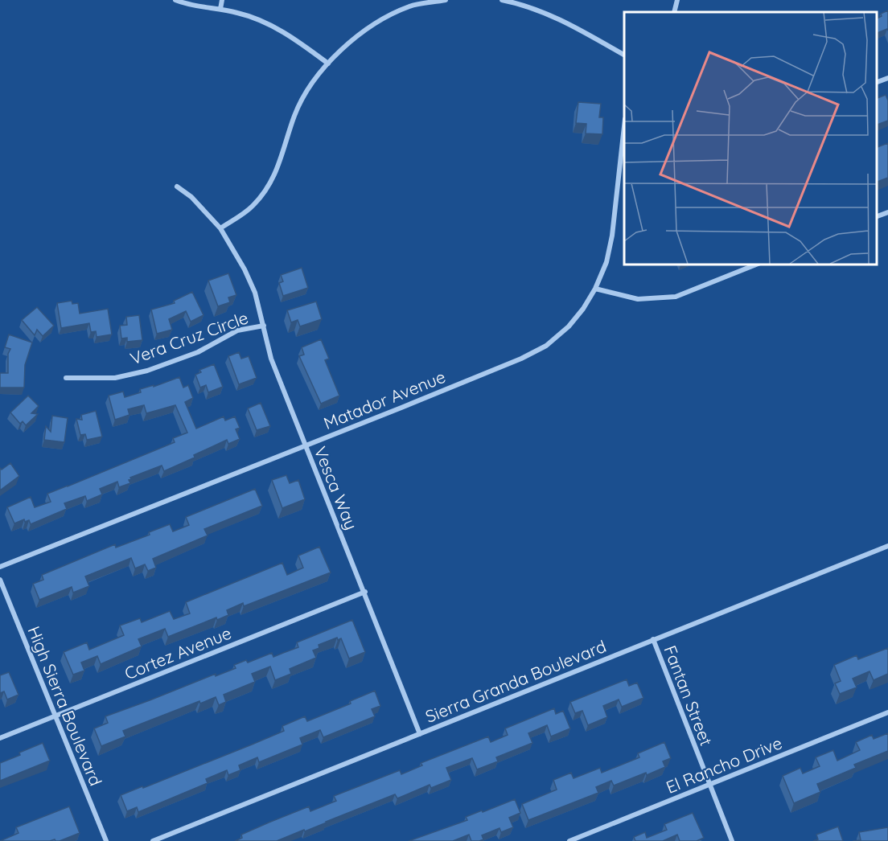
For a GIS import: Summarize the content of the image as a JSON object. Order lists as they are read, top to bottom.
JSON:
{
  "streets": {
    "street": [
      "Vera Cruz Circle",
      "Matador Avenue",
      "Vesca Way",
      "Cortez Avenue",
      "Sierra Granda Boulevard",
      "Fantan Street",
      "High Sierra Boulevard",
      "El Rancho Drive"
    ]
  },
  "crossings": [
    ["Vera Cruz Circle", "Vesca Way"],
    ["Matador Avenue", "Vesca Way"],
    ["Vesca Way", "Cortez Avenue"],
    ["Vesca Way", "Sierra Granda Boulevard"],
    ["Cortez Avenue", "High Sierra Boulevard"],
    ["Sierra Granda Boulevard", "Fantan Street"],
    ["Fantan Street", "El Rancho Drive"]
  ]
}
